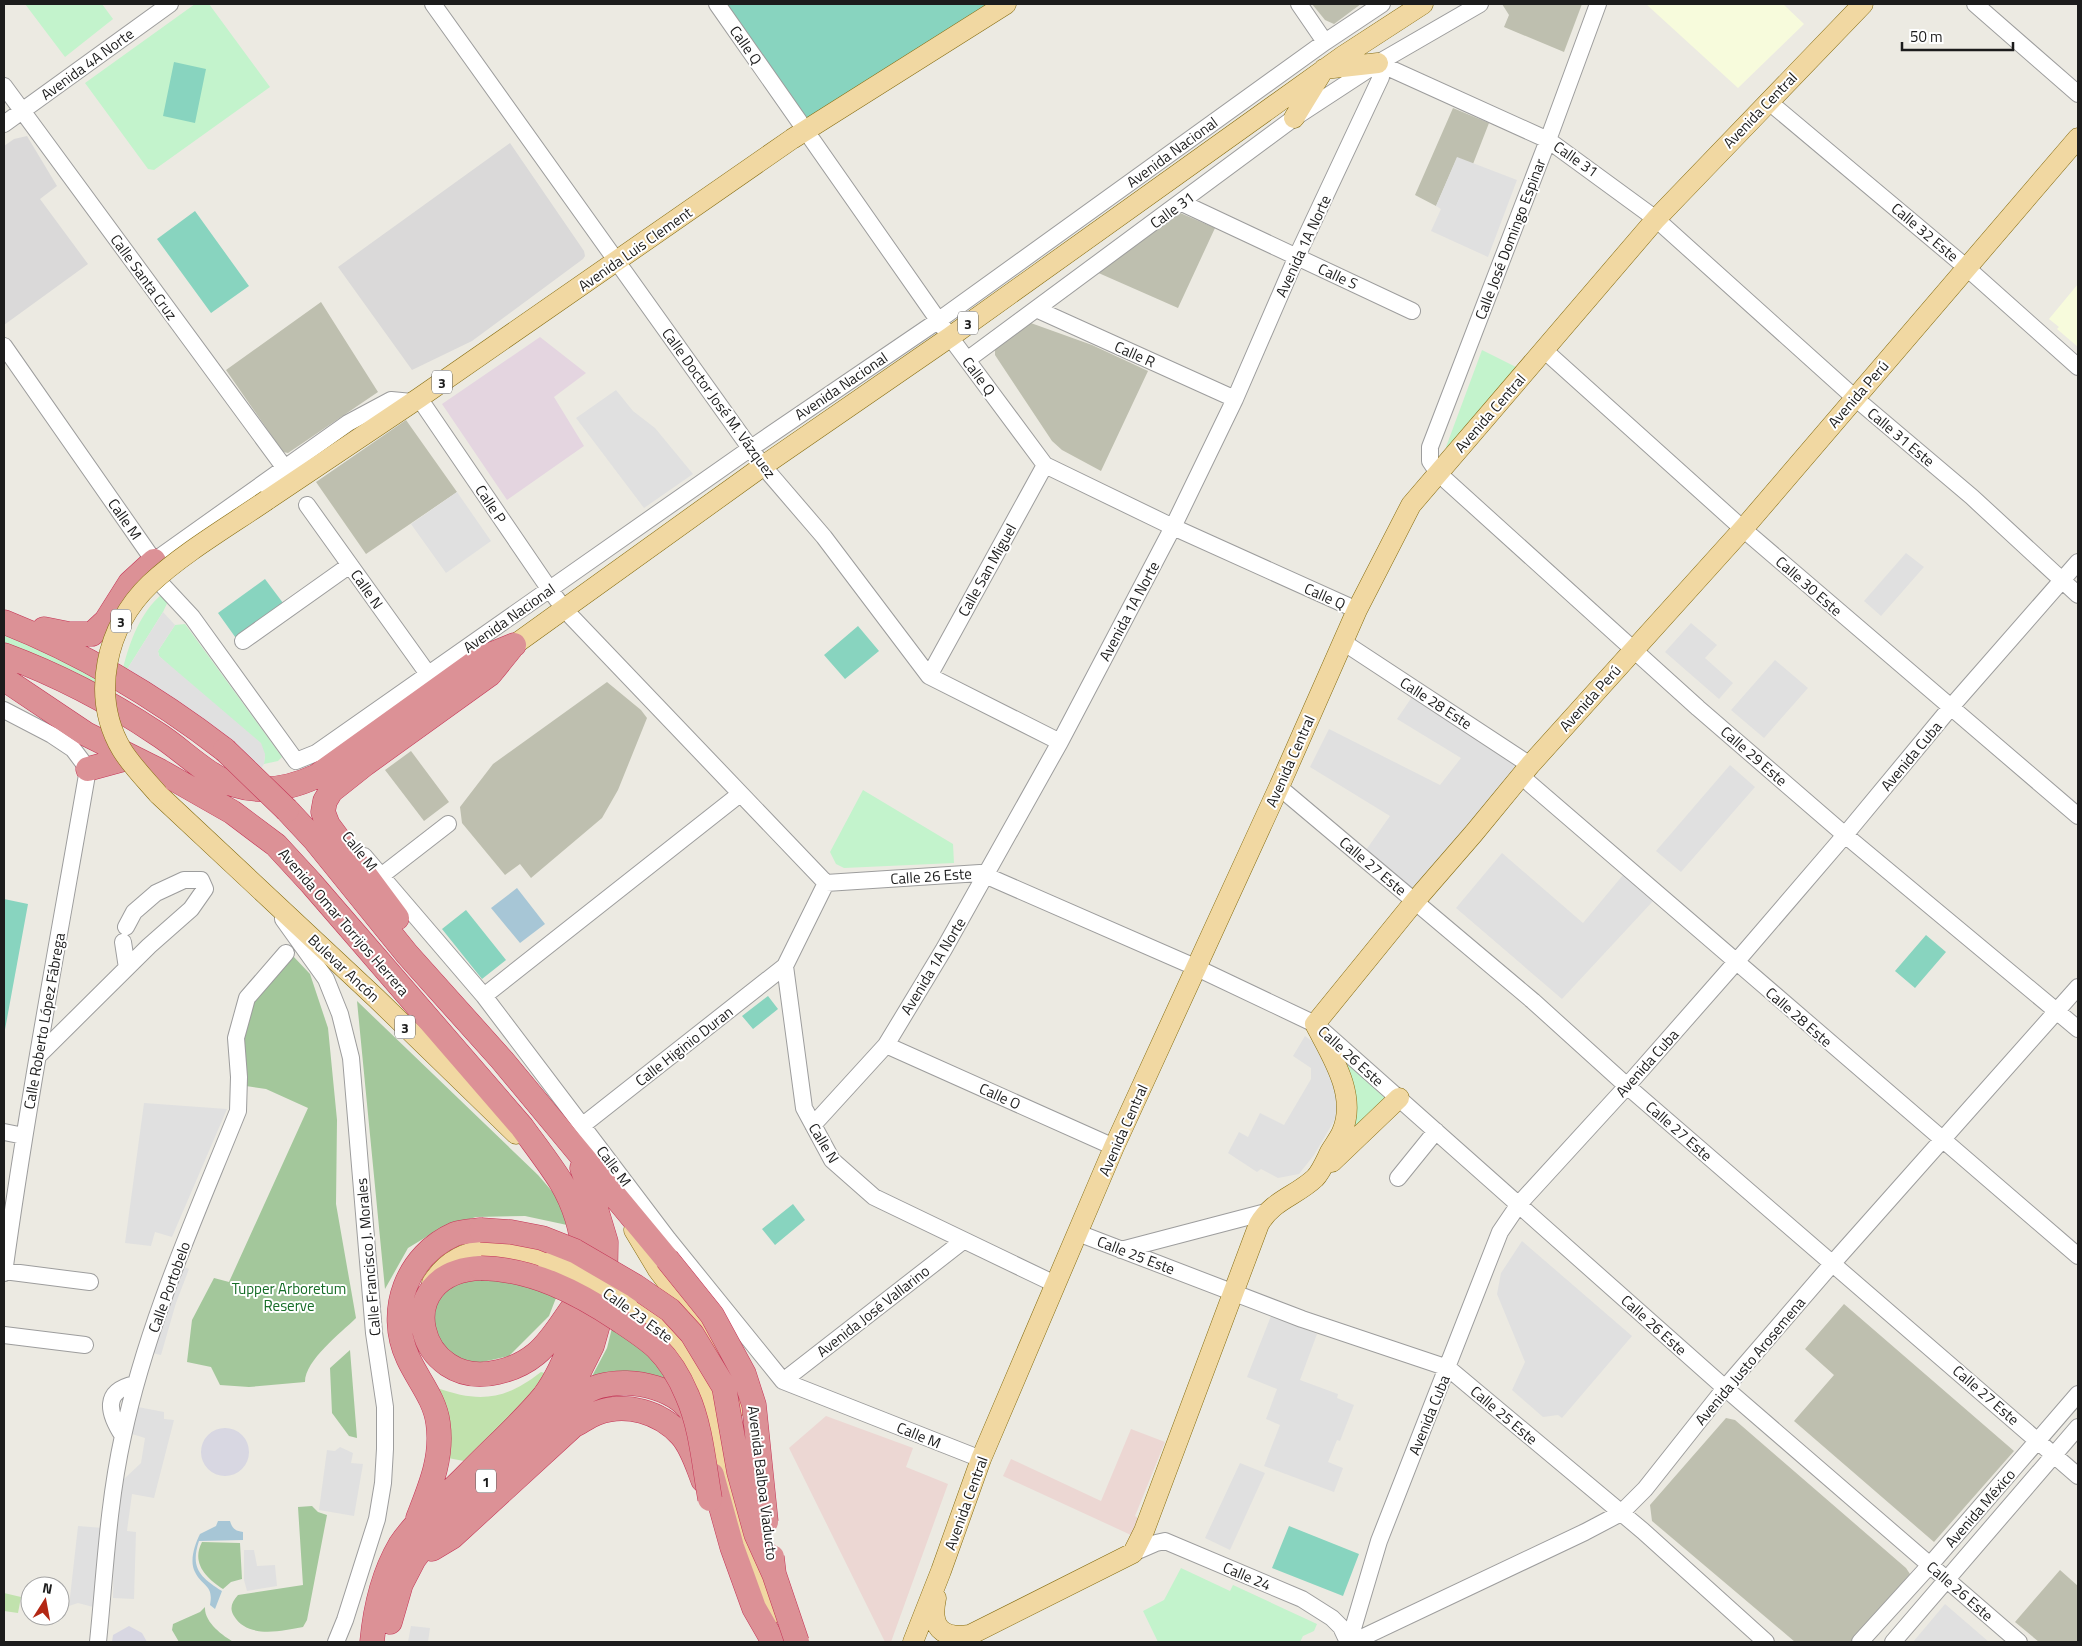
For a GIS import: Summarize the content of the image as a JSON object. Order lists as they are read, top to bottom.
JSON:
{
  "streets": {
    "highway": ["Avenida Omar Torrijos Herrera", "1", "Avenida Balboa Viaducto"],
    "main road": [
      "Avenida Central",
      "Avenida Nacional",
      "Avenida Luis Clement",
      "3",
      "Avenida Perú",
      "Bulevar Ancón",
      "Calle 23 Este",
      "Calle 24"
    ],
    "street": [
      "Calle Q",
      "Avenida 4A Norte",
      "Calle 31",
      "Calle 32 Este",
      "Calle José Domingo Espinar",
      "Avenida 1A Norte",
      "Calle S",
      "Calle Santa Cruz",
      "Calle R",
      "Calle Doctor José M. Vázquez",
      "Calle 31 Este",
      "Calle P",
      "Calle M",
      "Calle San Miguel",
      "Calle 30 Este",
      "Calle N",
      "Calle 28 Este",
      "Calle 29 Este",
      "Avenida Cuba",
      "Calle 27 Este",
      "Calle 26 Este",
      "Calle Roberto López Fábrega",
      "Calle Higinio Duran",
      "Calle O",
      "Calle 25 Este",
      "Calle Francisco J. Morales",
      "Calle Portobelo",
      "Avenida José Vallarino",
      "Avenida Justo Arosemena",
      "Avenida México"
    ]
  },
  "crossings": [
    ["Calle Q", "Avenida Central"],
    ["Calle Q", "Avenida Nacional"],
    ["Calle Q", "Calle 31"],
    ["Calle Q", "Avenida 1A Norte"],
    ["Calle Q", "Avenida Luis Clement"],
    ["Calle Q", "Calle San Miguel"],
    ["Avenida 4A Norte", "Calle Santa Cruz"],
    ["Avenida Central", "Calle 31"],
    ["Avenida Central", "Calle 32 Este"],
    ["Avenida Central", "Calle José Domingo Espinar"],
    ["Avenida Central", "Calle 31 Este"],
    ["Avenida Central", "Calle M"],
    ["Avenida Central", "Calle 30 Este"],
    ["Avenida Central", "Calle N"],
    ["Avenida Central", "Calle 28 Este"],
    ["Avenida Central", "Calle 29 Este"],
    ["Avenida Central", "Calle 27 Este"],
    ["Avenida Central", "Calle 26 Este"],
    ["Avenida Central", "Calle O"],
    ["Avenida Central", "Calle 25 Este"],
    ["Avenida Nacional", "Calle Doctor José M. Vázquez"],
    ["Avenida Nacional", "Calle P"],
    ["Avenida Nacional", "Calle M"],
    ["Avenida Nacional", "Calle N"],
    ["Calle 31", "Calle José Domingo Espinar"],
    ["Calle 31", "Avenida 1A Norte"],
    ["Calle 31", "Calle S"],
    ["Calle 31", "Calle R"],
    ["Calle 31", "Calle 31 Este"],
    ["Calle 32 Este", "Avenida Perú"],
    ["Calle José Domingo Espinar", "Calle 29 Este"],
    ["Avenida 1A Norte", "Calle S"],
    ["Avenida 1A Norte", "Calle R"],
    ["Avenida 1A Norte", "Calle Doctor José M. Vázquez"],
    ["Avenida 1A Norte", "Calle N"],
    ["Avenida 1A Norte", "Calle 26 Este"],
    ["Avenida 1A Norte", "Calle O"],
    ["Avenida Luis Clement", "Calle Doctor José M. Vázquez"],
    ["Avenida Luis Clement", "Calle P"],
    ["Avenida Luis Clement", "Bulevar Ancón"],
    ["Avenida Perú", "Calle 31 Este"],
    ["Avenida Perú", "Calle 30 Este"],
    ["Avenida Perú", "Calle 28 Este"],
    ["Avenida Perú", "Calle 29 Este"],
    ["Avenida Perú", "Calle 27 Este"],
    ["Avenida Perú", "Calle 26 Este"],
    ["Calle Doctor José M. Vázquez", "Calle San Miguel"],
    ["Calle 31 Este", "Avenida Cuba"],
    ["Calle M", "Avenida Omar Torrijos Herrera"],
    ["Calle M", "Calle Higinio Duran"],
    ["Calle M", "Avenida José Vallarino"],
    ["Calle 30 Este", "Avenida Cuba"],
    ["Calle N", "Calle Higinio Duran"],
    ["Calle N", "Avenida José Vallarino"],
    ["Calle 28 Este", "Avenida Cuba"],
    ["Calle 28 Este", "Avenida Justo Arosemena"],
    ["Calle 29 Este", "Avenida Cuba"],
    ["Calle 29 Este", "Avenida Justo Arosemena"],
    ["Avenida Cuba", "Calle 27 Este"],
    ["Avenida Cuba", "Calle 26 Este"],
    ["Avenida Cuba", "Calle 25 Este"],
    ["Avenida Cuba", "Calle 24"],
    ["Calle 27 Este", "Avenida Justo Arosemena"],
    ["Calle 27 Este", "Avenida México"],
    ["Calle 26 Este", "Avenida Justo Arosemena"],
    ["Calle 26 Este", "Avenida México"],
    ["Avenida Omar Torrijos Herrera", "Bulevar Ancón"],
    ["Avenida Omar Torrijos Herrera", "Calle Higinio Duran"],
    ["Avenida Omar Torrijos Herrera", "Calle 23 Este"],
    ["Avenida Omar Torrijos Herrera", "1"],
    ["Avenida Omar Torrijos Herrera", "Avenida Balboa Viaducto"],
    ["Bulevar Ancón", "Calle Francisco J. Morales"],
    ["Calle 25 Este", "Avenida Justo Arosemena"],
    ["Calle 23 Este", "Avenida Balboa Viaducto"]
  ],
  "parks": ["Tupper Arboretum Reserve"],
  "scale_bar": "50 m",
  "north": "top"
}
